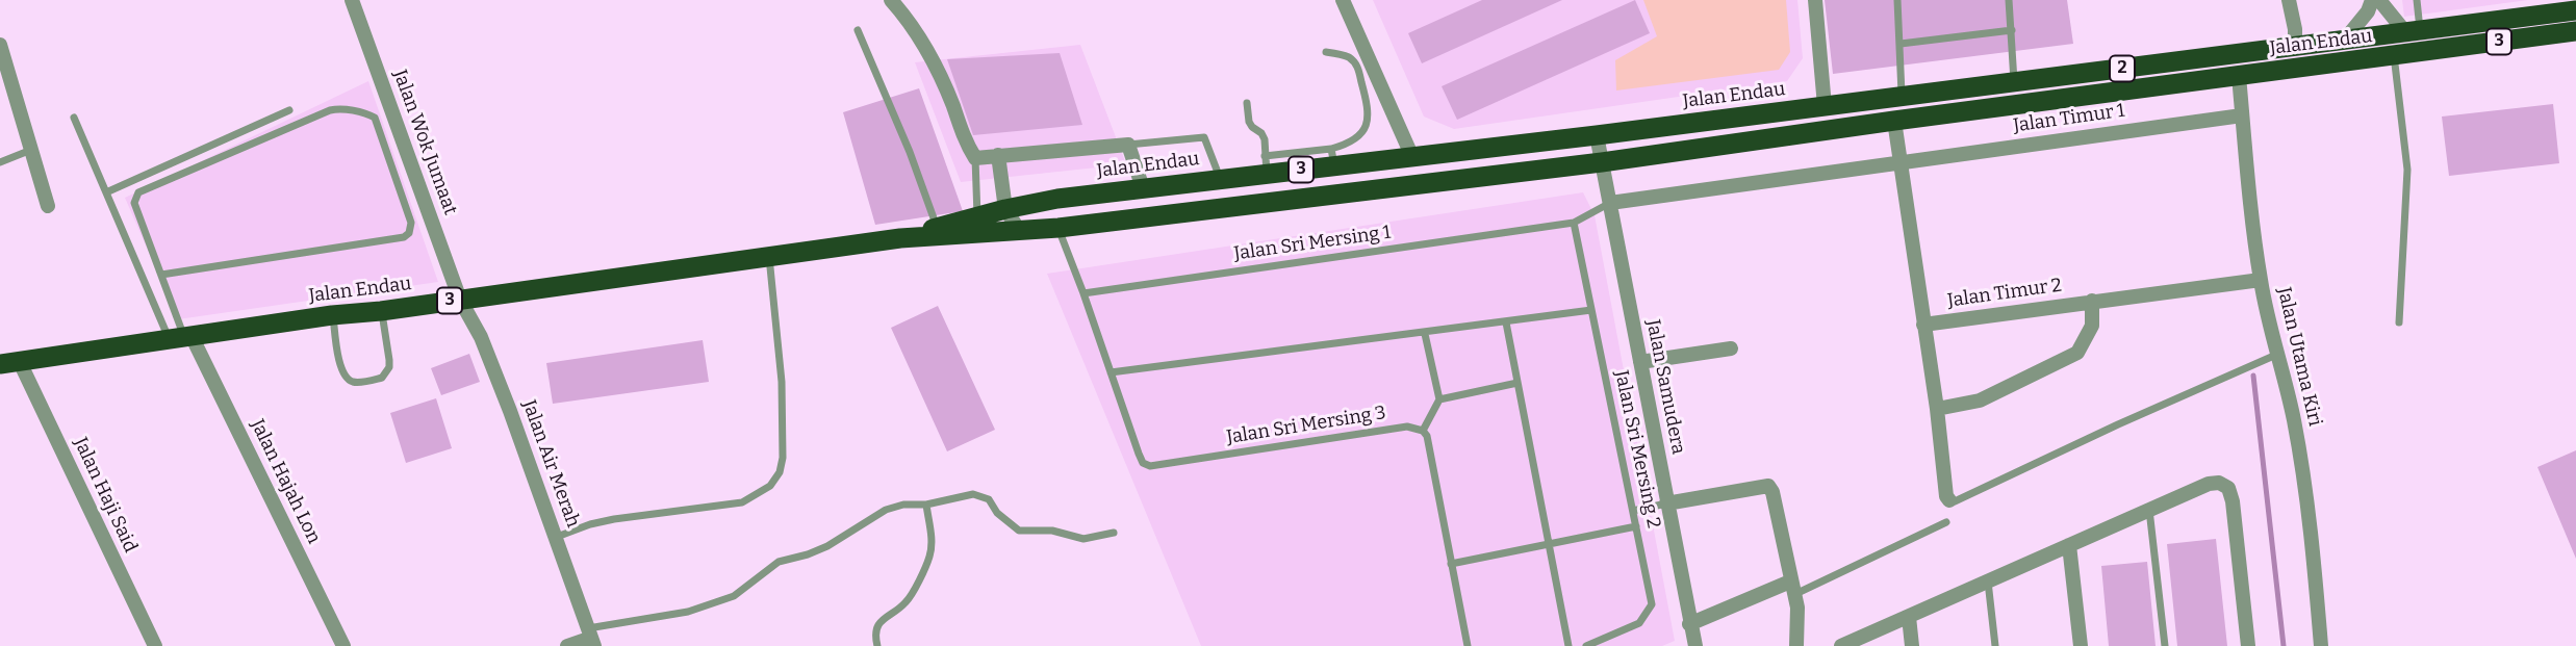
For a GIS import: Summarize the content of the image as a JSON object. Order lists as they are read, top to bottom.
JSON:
{
  "streets": {
    "highway": ["3", "Jalan Endau", "2"],
    "street": [
      "Jalan Timur 1",
      "Jalan Wok Jumaat",
      "Jalan Timur 2",
      "Jalan Utama Kiri",
      "Jalan Samudera",
      "Jalan Air Merah",
      "Jalan Hajah Lon",
      "Jalan Haji Said"
    ],
    "lane": ["Jalan Sri Mersing 1", "Jalan Sri Mersing 3", "Jalan Sri Mersing 2"]
  },
  "crossings": [
    ["Jalan Endau", "Jalan Wok Jumaat"],
    ["Jalan Endau", "Jalan Utama Kiri"],
    ["Jalan Endau", "Jalan Samudera"],
    ["Jalan Endau", "Jalan Air Merah"],
    ["Jalan Endau", "Jalan Hajah Lon"],
    ["Jalan Endau", "Jalan Haji Said"],
    ["Jalan Timur 1", "Jalan Sri Mersing 1"],
    ["Jalan Timur 1", "Jalan Utama Kiri"],
    ["Jalan Timur 1", "Jalan Samudera"],
    ["Jalan Wok Jumaat", "Jalan Air Merah"],
    ["Jalan Sri Mersing 1", "Jalan Samudera"],
    ["Jalan Sri Mersing 1", "Jalan Sri Mersing 2"],
    ["Jalan Timur 2", "Jalan Utama Kiri"]
  ]
}
